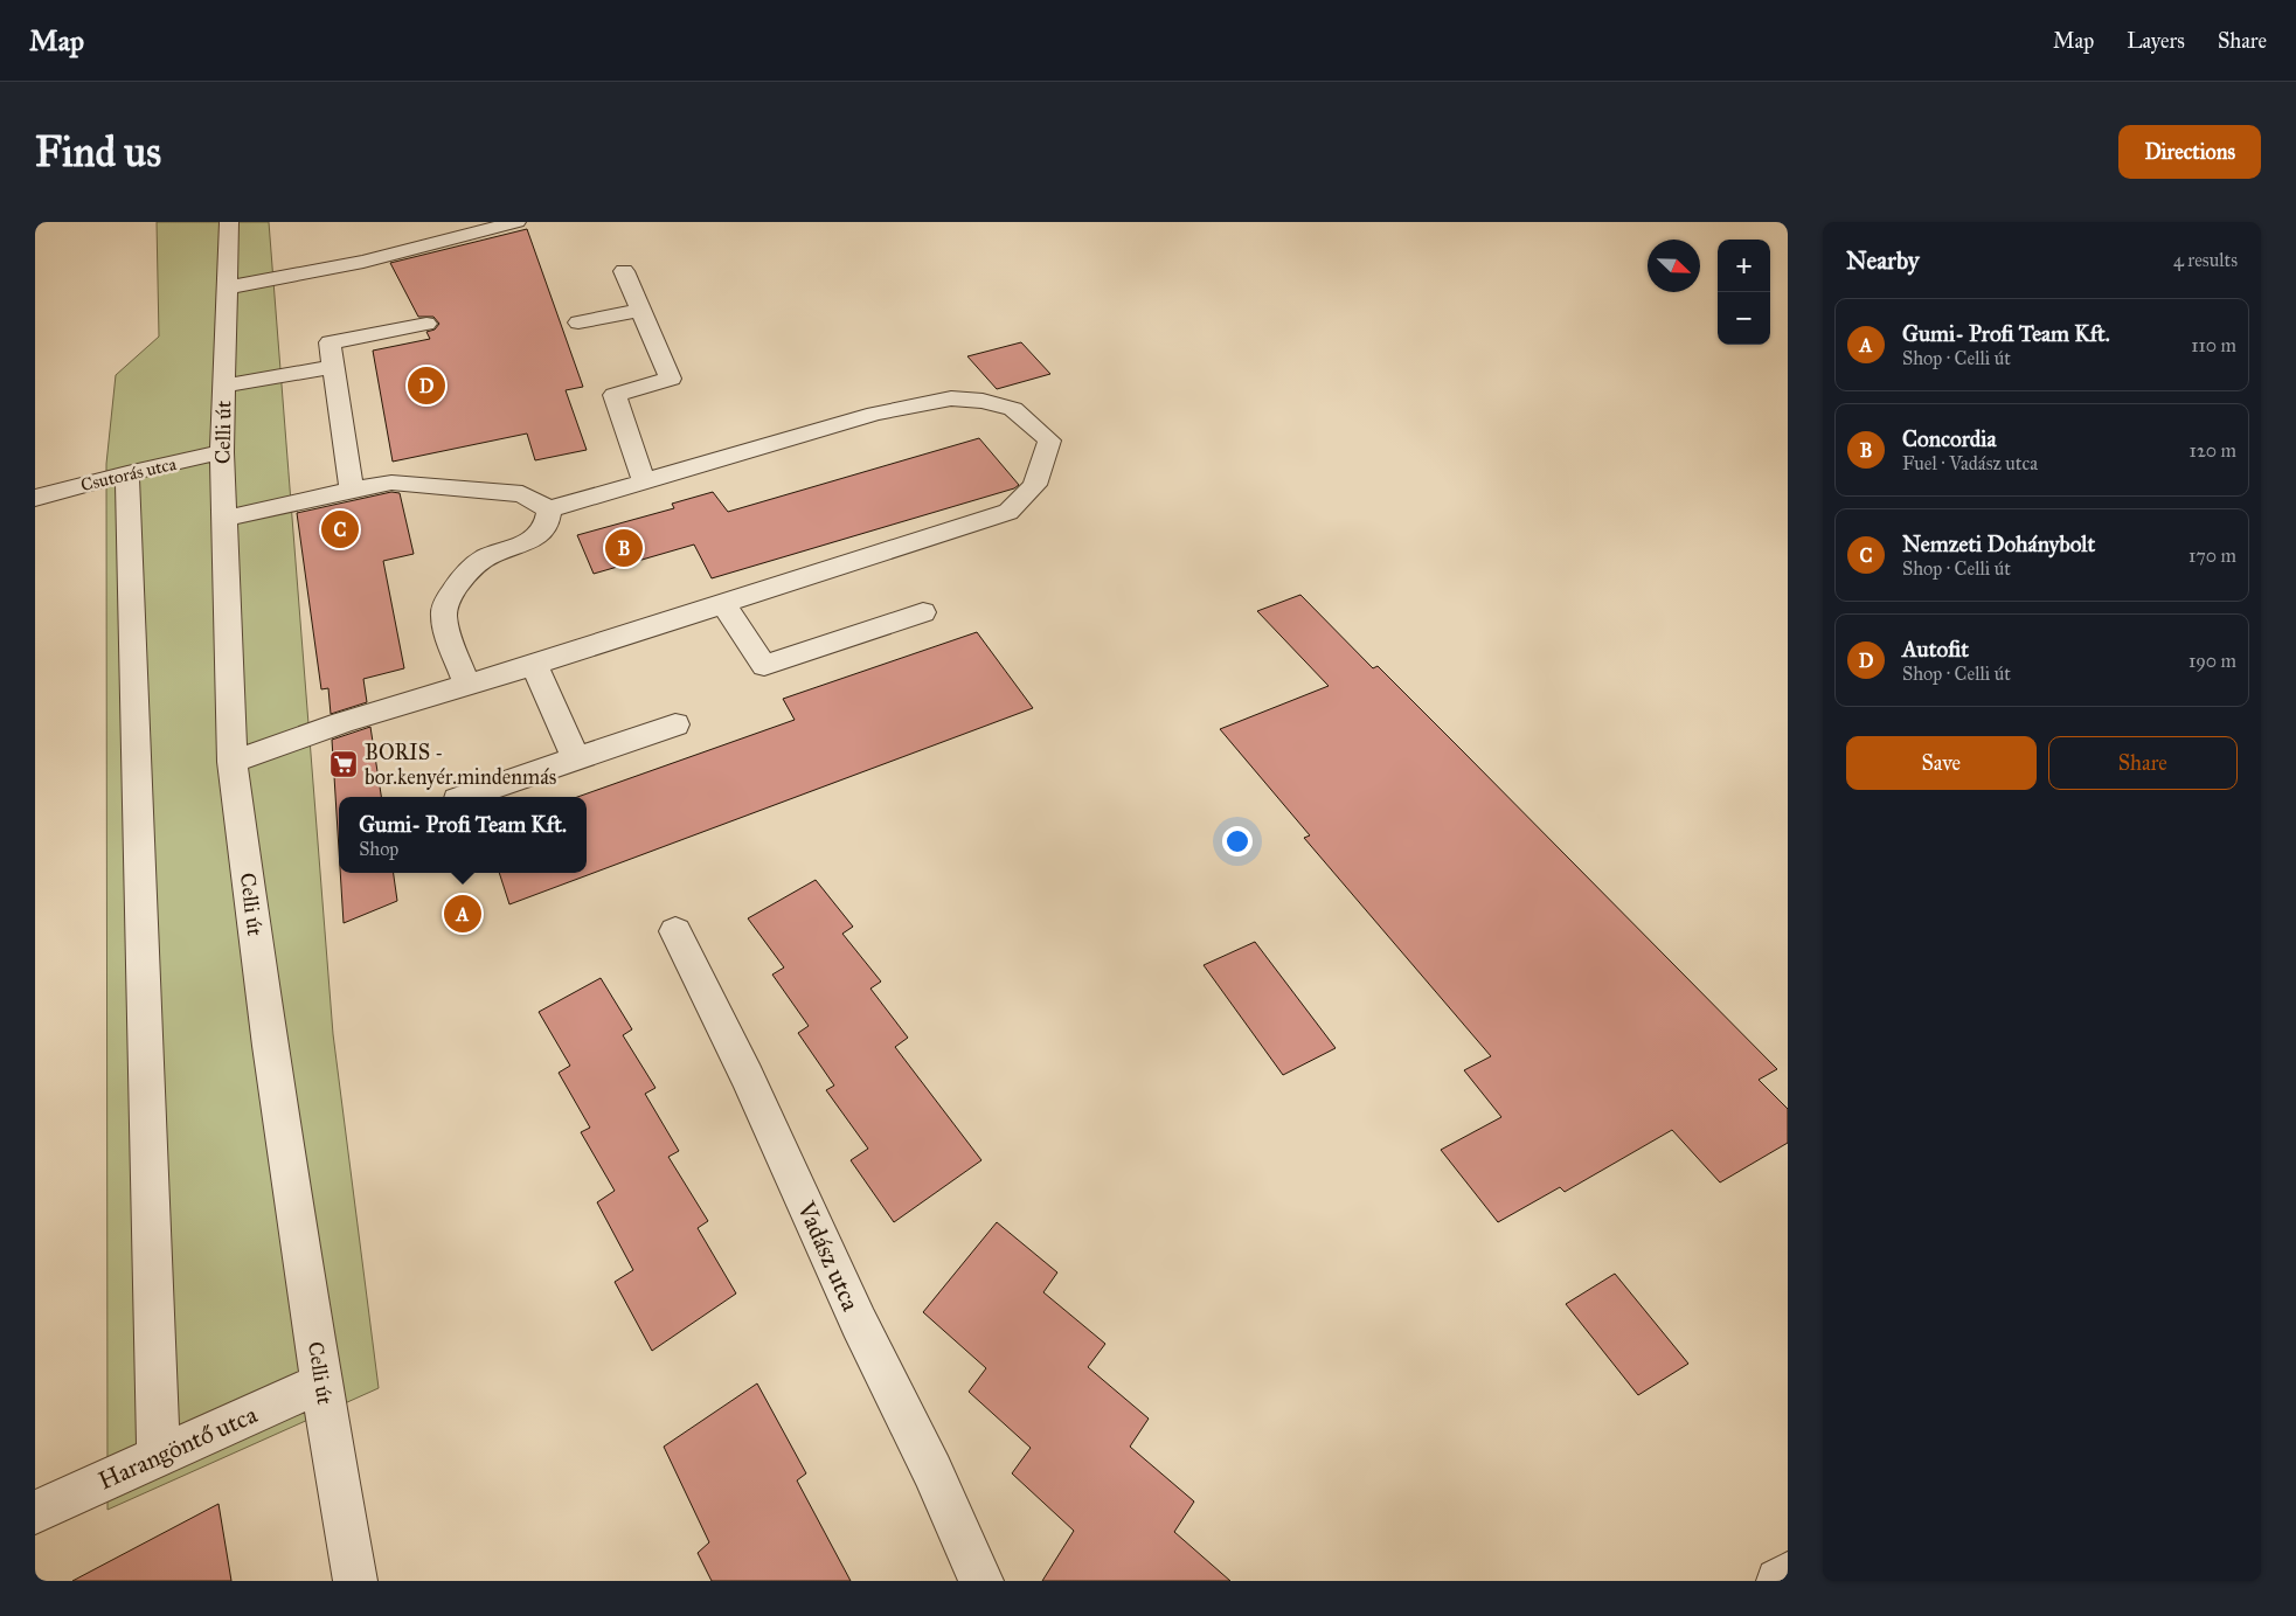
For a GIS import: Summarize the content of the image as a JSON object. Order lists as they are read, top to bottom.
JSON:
{
  "streets": {
    "street": [
      "Celli út",
      "Csutorás utca",
      "Vadász utca",
      "Harangöntő utca"
    ]
  },
  "crossings": [
    ["Celli út", "Csutorás utca"],
    ["Celli út", "Harangöntő utca"]
  ],
  "places": {
    "supermarket": ["BORIS - bor.kenyér.mindenmás"]
  },
  "north": "bottom right",
  "page": {
    "header": "Map",
    "nav": ["Map", "Layers", "Share"],
    "buttons": [
      "Directions",
      ["Save", "Share"]
    ],
    "title": "Find us",
    "heading": ["Nearby", "4 results"],
    "map_buttons": ["+", "−"],
    "list": [
      {
        "mark": "A",
        "name": "Gumi- Profi Team Kft.",
        "note": "Shop · Celli út",
        "value": "110 m"
      },
      {
        "mark": "B",
        "name": "Concordia",
        "note": "Fuel · Vadász utca",
        "value": "120 m"
      },
      {
        "mark": "C",
        "name": "Nemzeti Dohánybolt",
        "note": "Shop · Celli út",
        "value": "170 m"
      },
      {
        "mark": "D",
        "name": "Autofit",
        "note": "Shop · Celli út",
        "value": "190 m"
      }
    ],
    "pins": [
      "D",
      "C",
      "B",
      "A"
    ],
    "popup": ["Gumi- Profi Team Kft.", "Shop"]
  }
}
